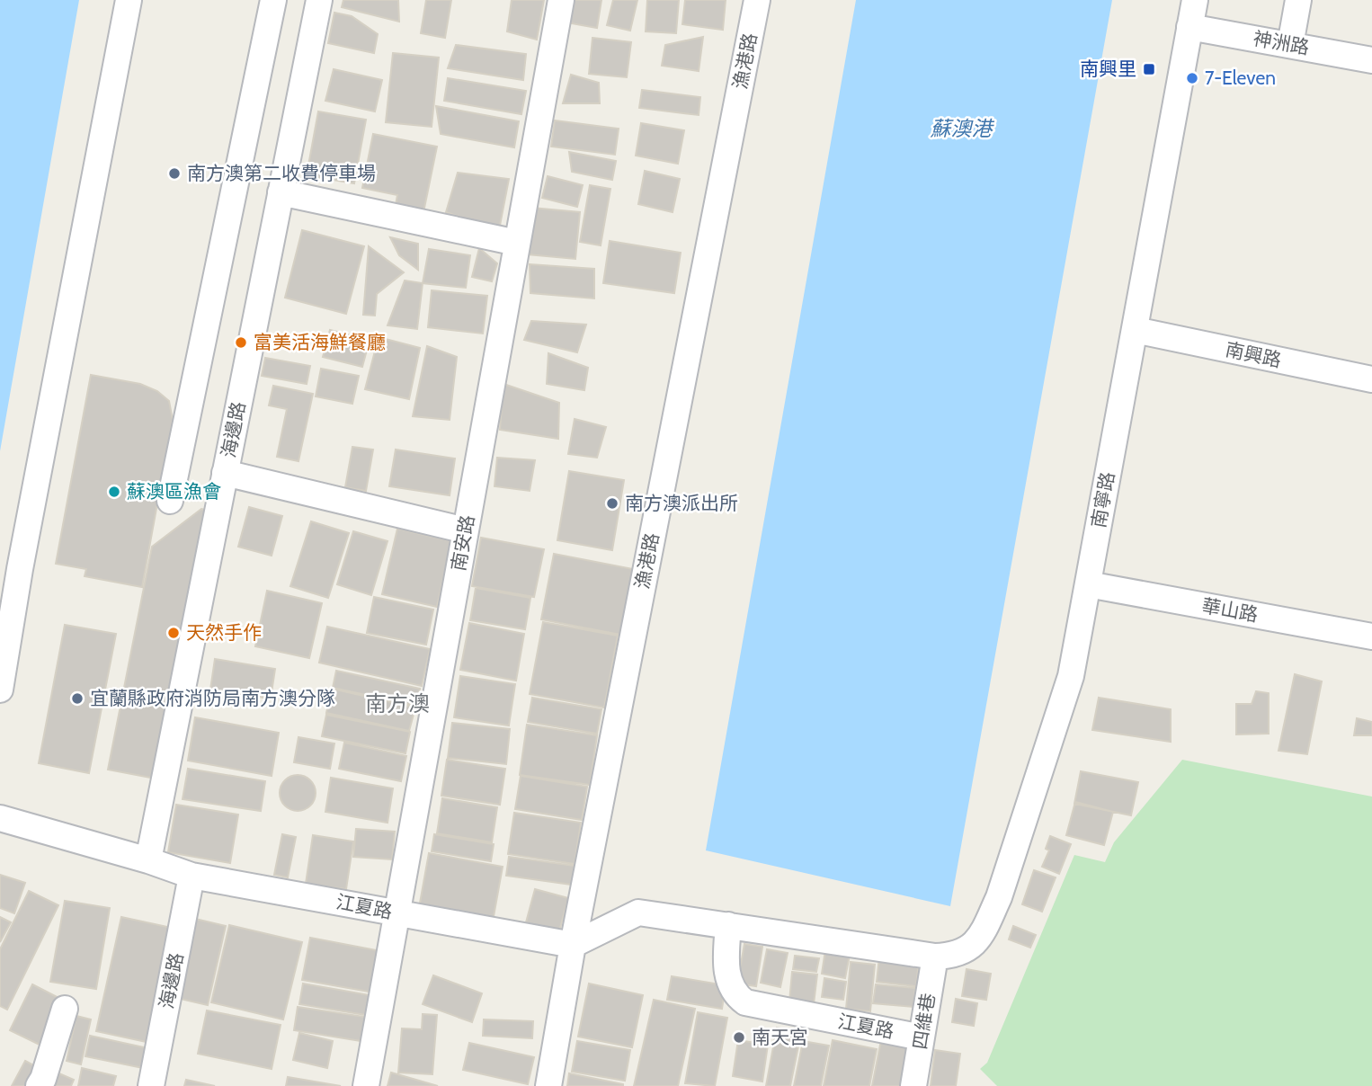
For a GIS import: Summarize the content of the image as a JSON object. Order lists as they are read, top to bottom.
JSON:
{
  "streets": {
    "street": [
      "神洲路",
      "漁港路",
      "南興路",
      "海邊路",
      "南寧路",
      "南安路",
      "華山路",
      "江夏路",
      "四維巷"
    ]
  },
  "crossings": [
    ["神洲路", "南寧路"],
    ["漁港路", "江夏路"],
    ["南興路", "南寧路"],
    ["海邊路", "江夏路"],
    ["南寧路", "華山路"],
    ["南寧路", "四維巷"],
    ["南安路", "江夏路"],
    ["江夏路", "四維巷"]
  ],
  "districts": ["南方澳"],
  "water": ["蘇澳港"],
  "places": {
    "transit": ["南興里"],
    "other": [
      "7-Eleven",
      "南方澳第二收費停車場",
      "富美活海鮮餐廳",
      "蘇澳區漁會",
      "南方澳派出所",
      "天然手作",
      "宜蘭縣政府消防局南方澳分隊",
      "南天宮"
    ]
  }
}
